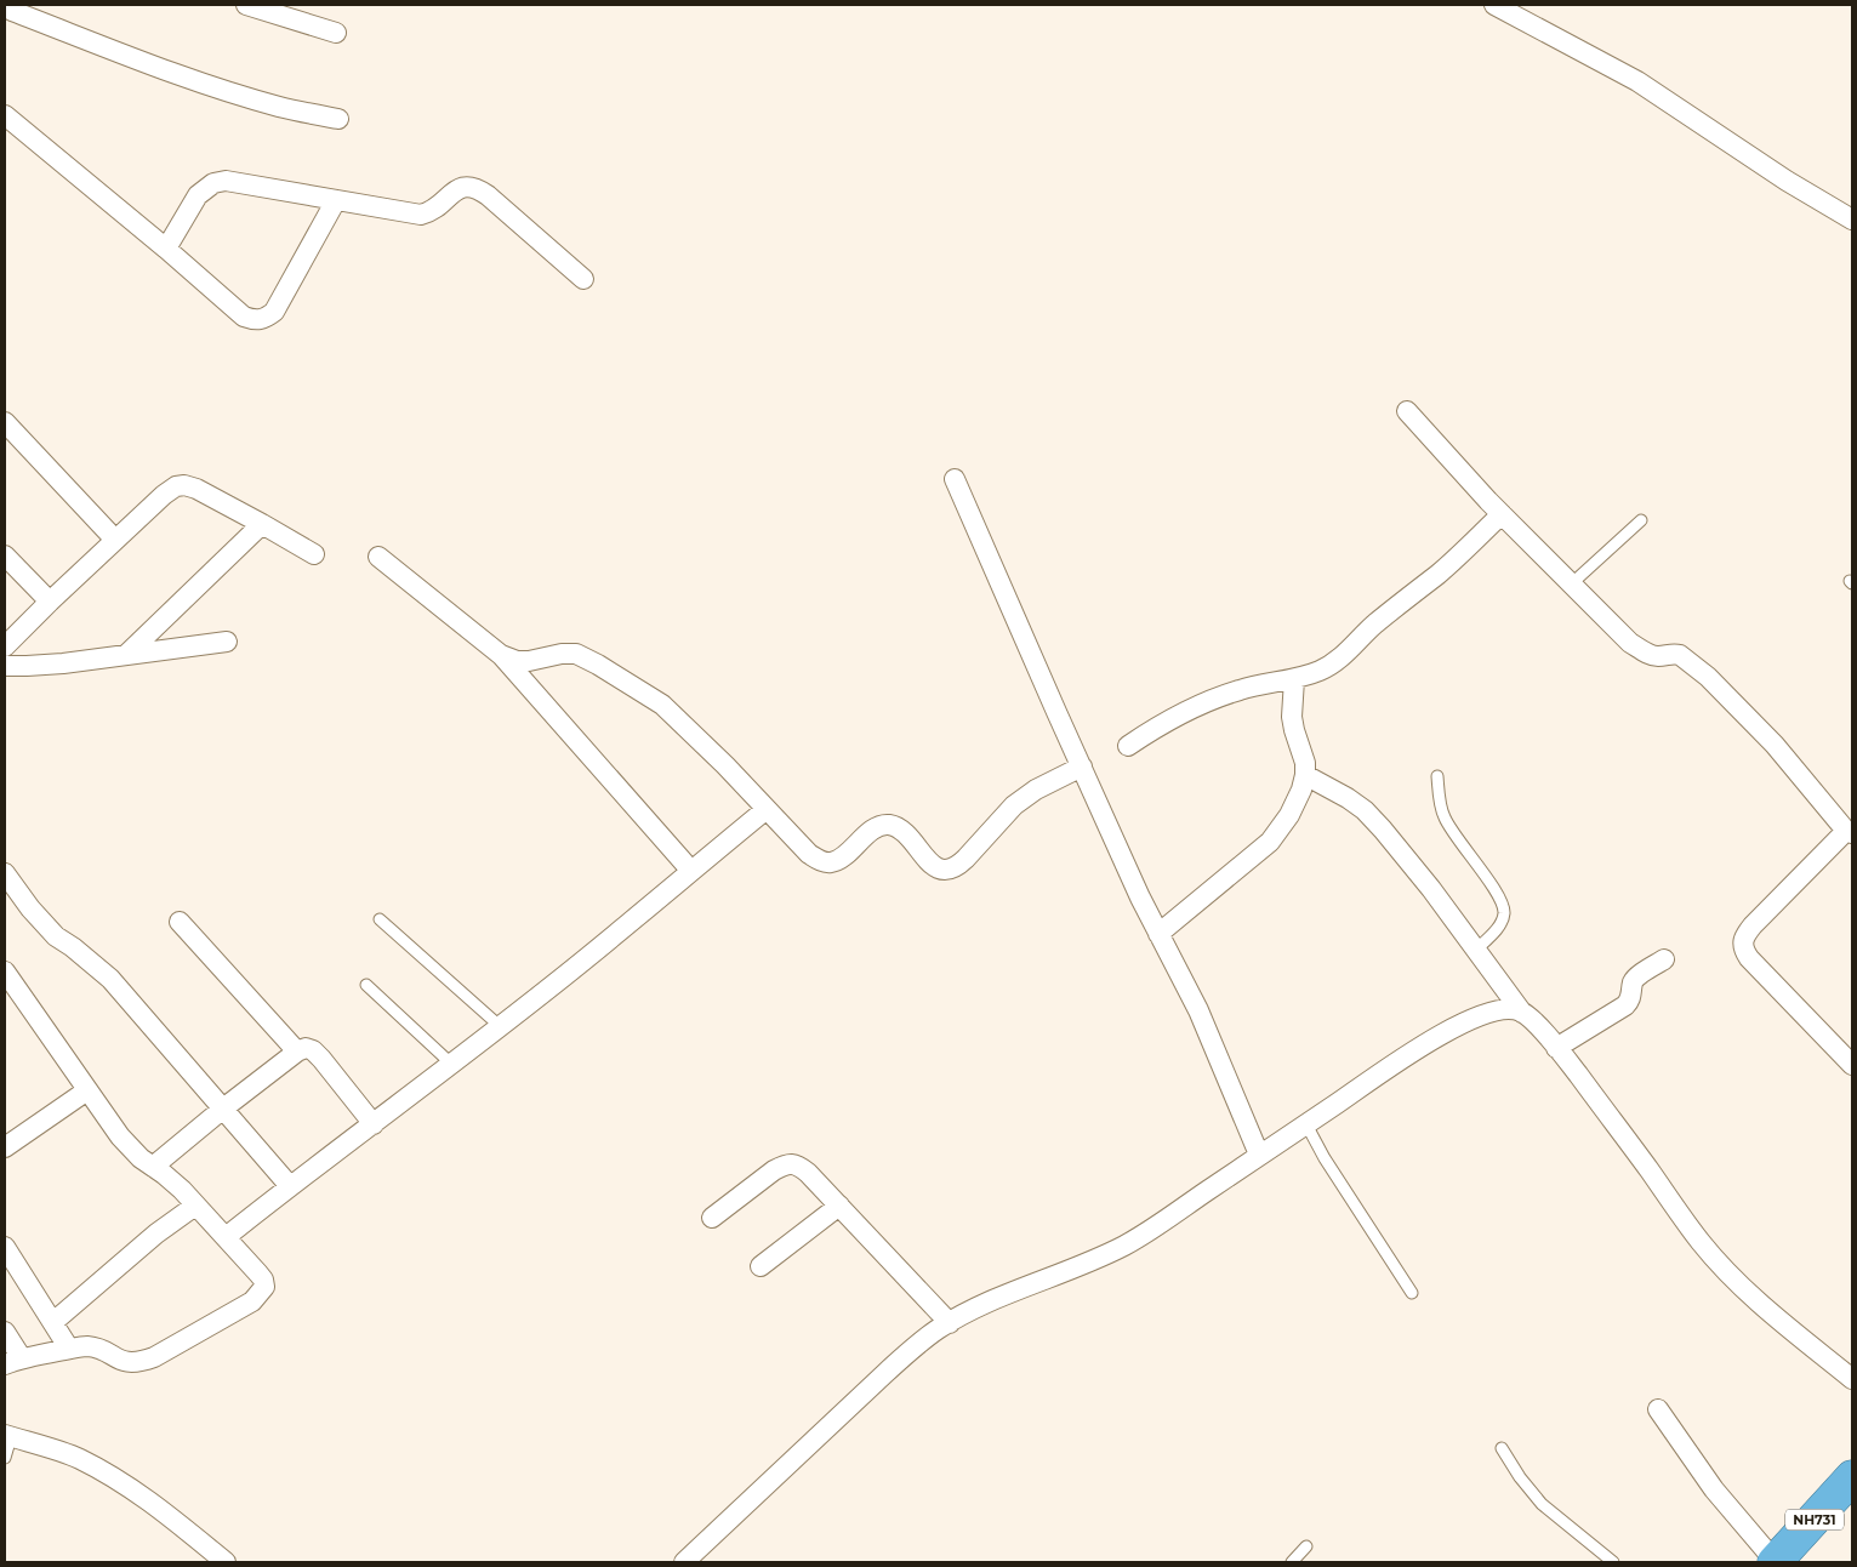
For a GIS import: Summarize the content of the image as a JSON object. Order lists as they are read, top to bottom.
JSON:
{
  "streets": {
    "highway": ["NH731"]
  }
}
